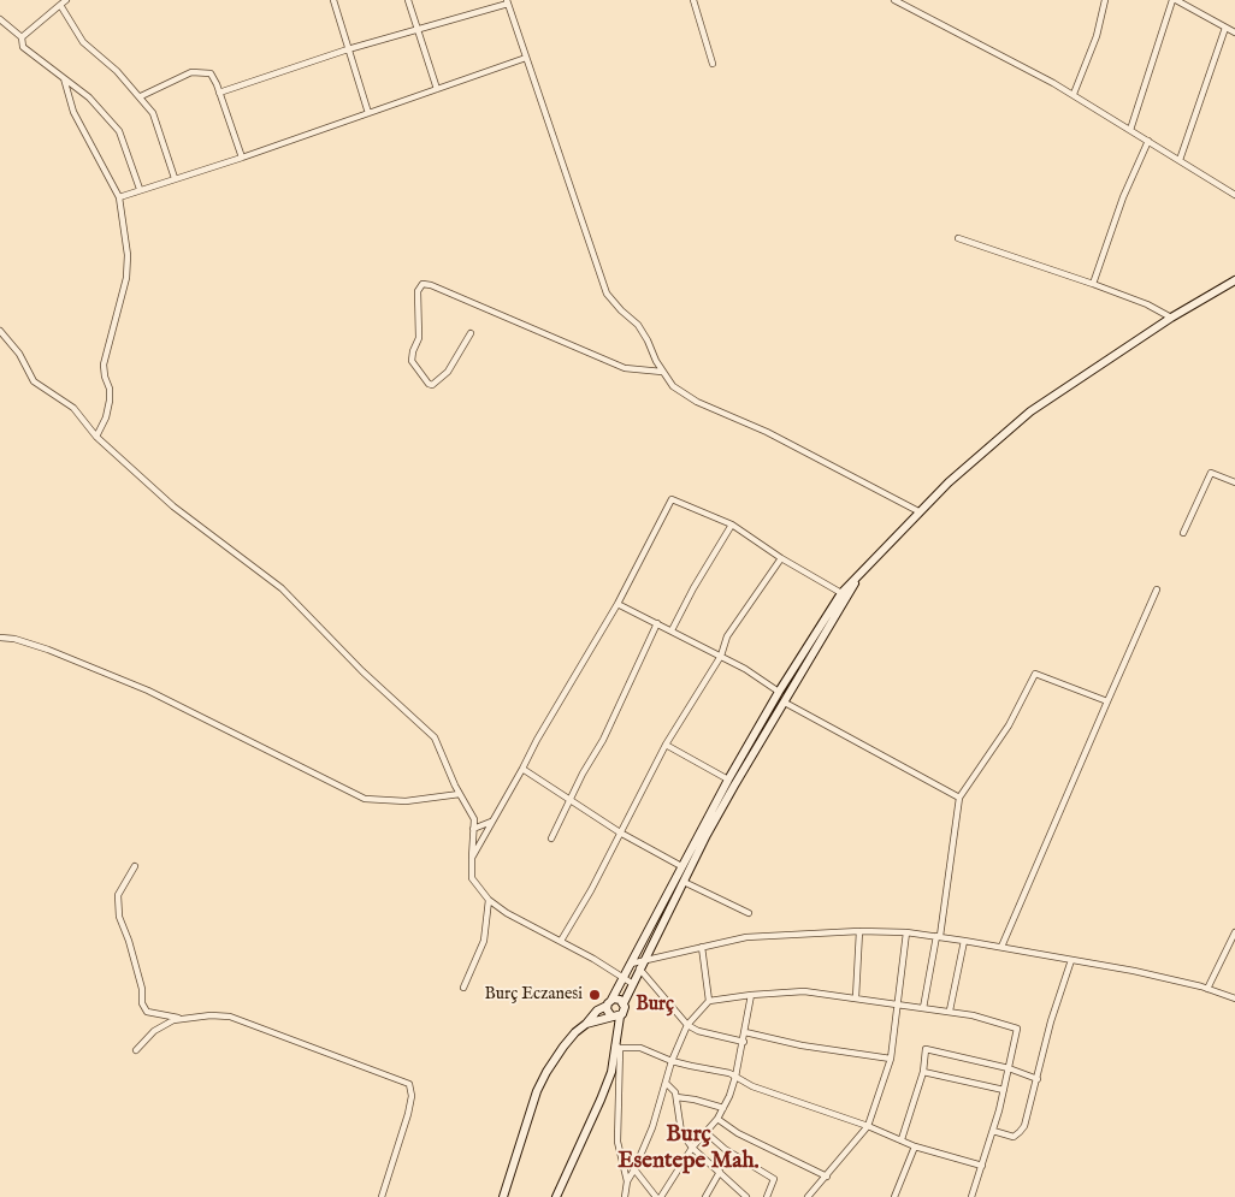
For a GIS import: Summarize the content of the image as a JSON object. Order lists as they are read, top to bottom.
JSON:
{
  "districts": ["Burç", "Burç Esentepe Mah."],
  "places": ["Burç Eczanesi"]
}
